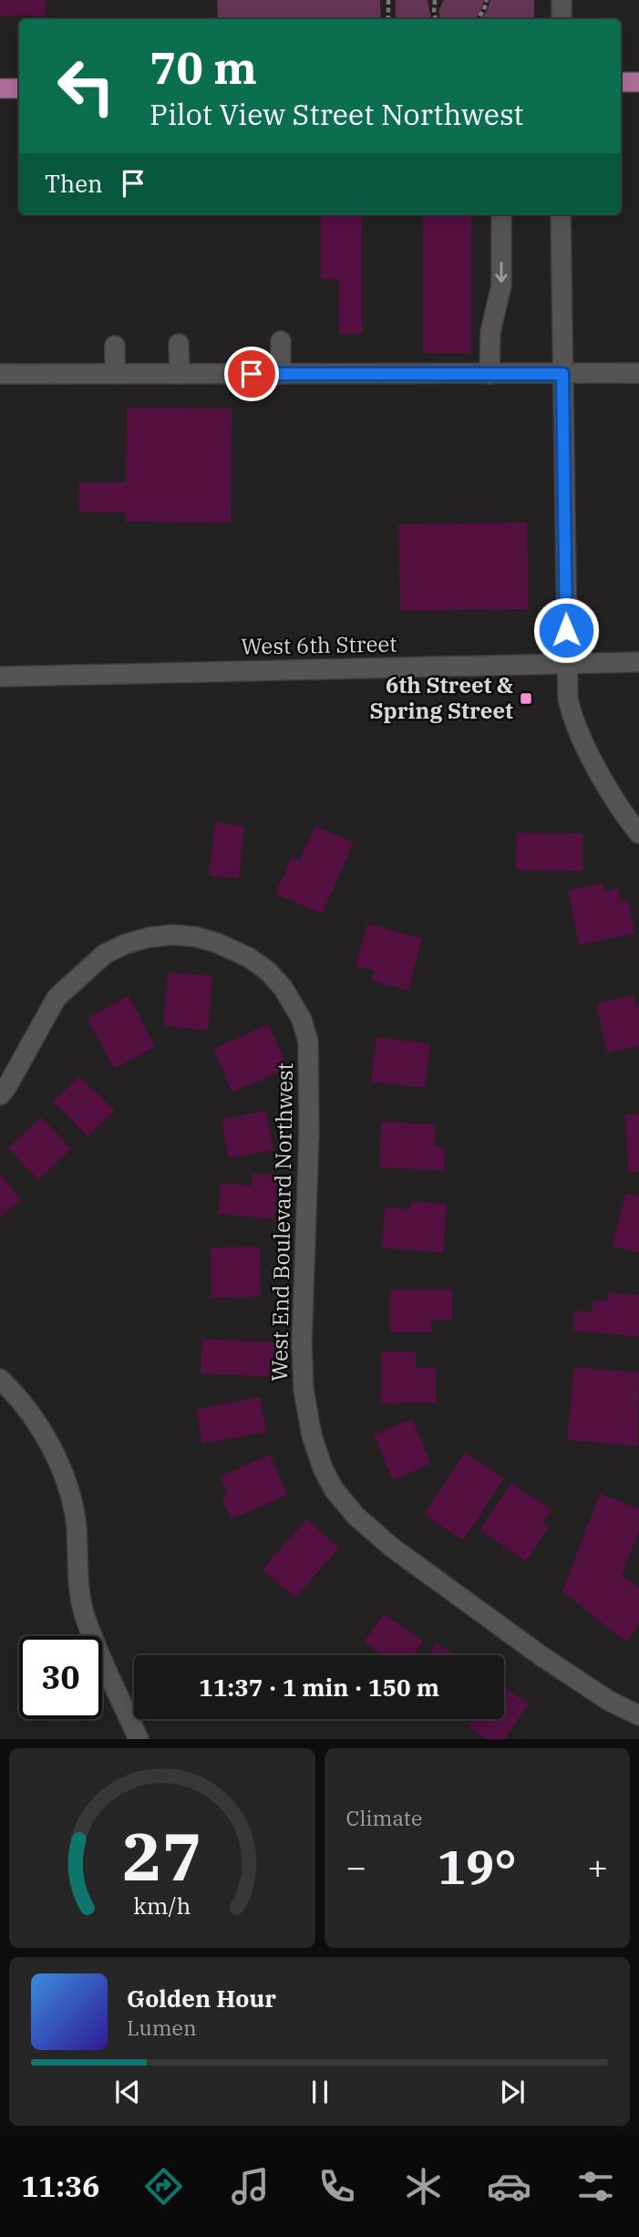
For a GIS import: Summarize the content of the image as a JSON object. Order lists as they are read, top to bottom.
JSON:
{
  "streets": {
    "street": ["West 6th Street", "West End Boulevard Northwest"]
  },
  "places": {
    "transit": ["6th Street & Spring Street"]
  },
  "page": {
    "turn": ["70 m", "Pilot View Street Northwest"],
    "then": "Then",
    "limit": "30",
    "trip": "11:37 · 1 min · 150 m",
    "tile": "Climate",
    "heat": ["−", "19°", "+"],
    "song": ["Golden Hour", "Lumen"],
    "tabs": "11:36",
    "gauge": ["27", "km/h"]
  }
}
